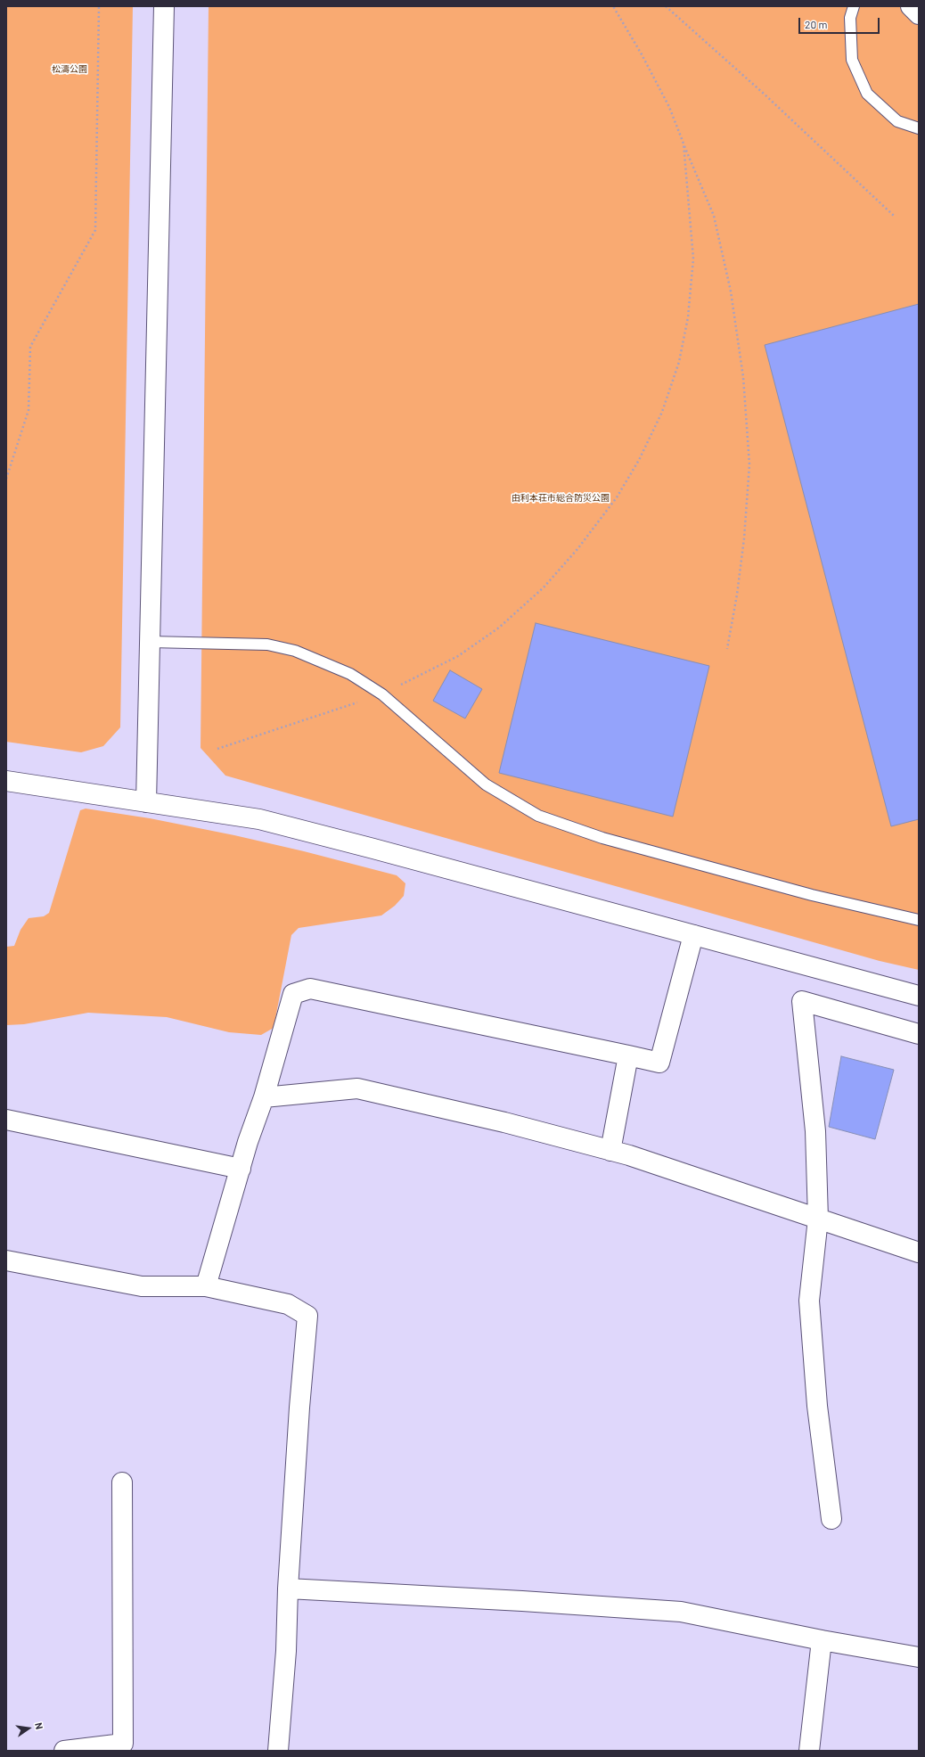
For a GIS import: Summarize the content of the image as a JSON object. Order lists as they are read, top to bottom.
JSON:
{
  "parks": ["松濤公園", "由利本荘市総合防災公園"],
  "scale_bar": "20 m",
  "north": "right"
}
